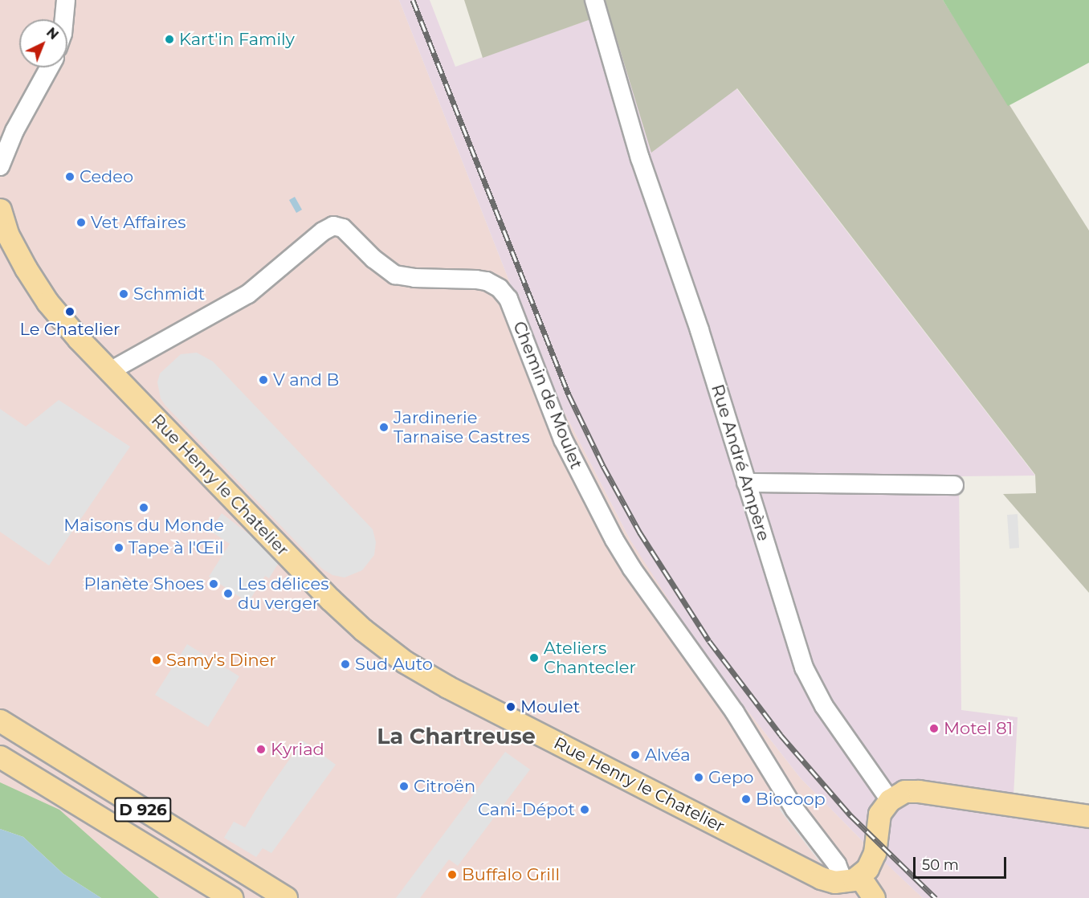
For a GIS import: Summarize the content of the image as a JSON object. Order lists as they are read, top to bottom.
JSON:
{
  "streets": {
    "main road": ["Rue Henry le Chatelier", "D 926"],
    "street": ["Chemin de Moulet", "Rue André Ampère"]
  },
  "crossings": [
    ["Chemin de Moulet", "Rue Henry le Chatelier"]
  ],
  "districts": ["La Chartreuse"],
  "places": [
    "Kart'in Family",
    "Cedeo",
    "Vet Affaires",
    "Schmidt",
    "Le Chatelier",
    "V and B",
    "Jardinerie Tarnaise Castres",
    "Maisons du Monde",
    "Tape à l'Œil",
    "Planète Shoes",
    "Les délices du verger",
    "Ateliers Chantecler",
    "Samy's Diner",
    "Sud Auto",
    "Moulet",
    "Motel 81",
    "Kyriad",
    "Alvéa",
    "Gepo",
    "Citroën",
    "Biocoop",
    "Cani-Dépot",
    "Buffalo Grill"
  ],
  "scale_bar": "50 m",
  "north": "top right"
}
